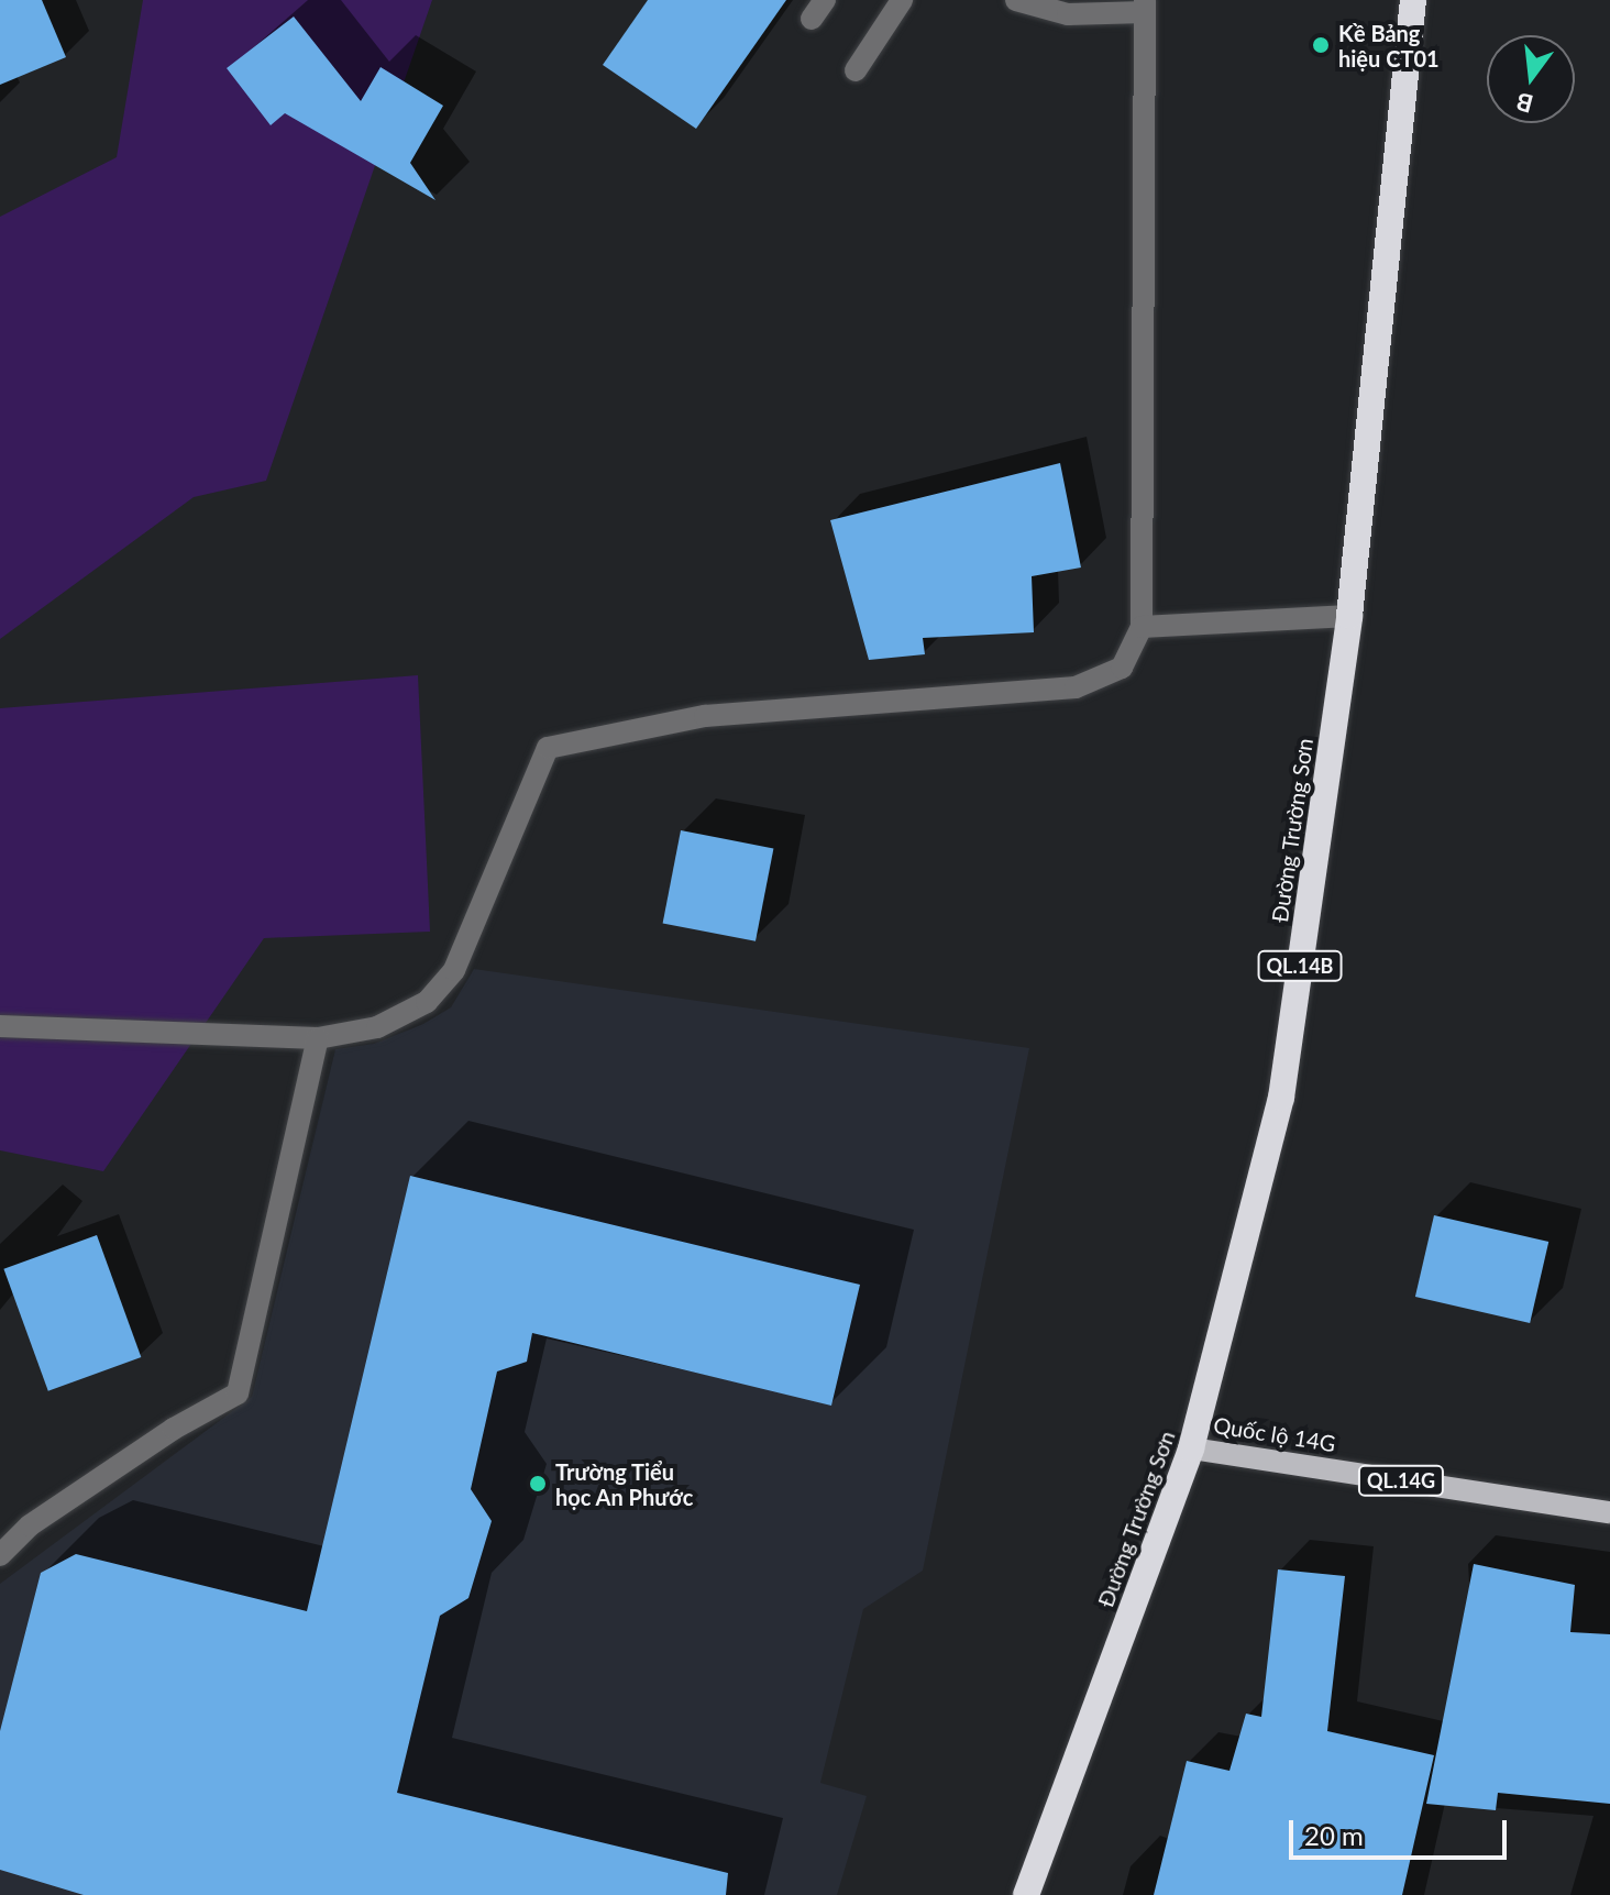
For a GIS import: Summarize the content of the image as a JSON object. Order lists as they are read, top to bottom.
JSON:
{
  "streets": {
    "highway": ["Đường Trường Sơn", "QL.14B"],
    "main road": ["Quốc lộ 14G", "QL.14G"]
  },
  "crossings": [
    ["Đường Trường Sơn", "Quốc lộ 14G"]
  ],
  "places": ["Kề Bảng hiệu CT01", "Trường Tiểu học An Phước"],
  "scale_bar": "20 m",
  "north": "bottom"
}
